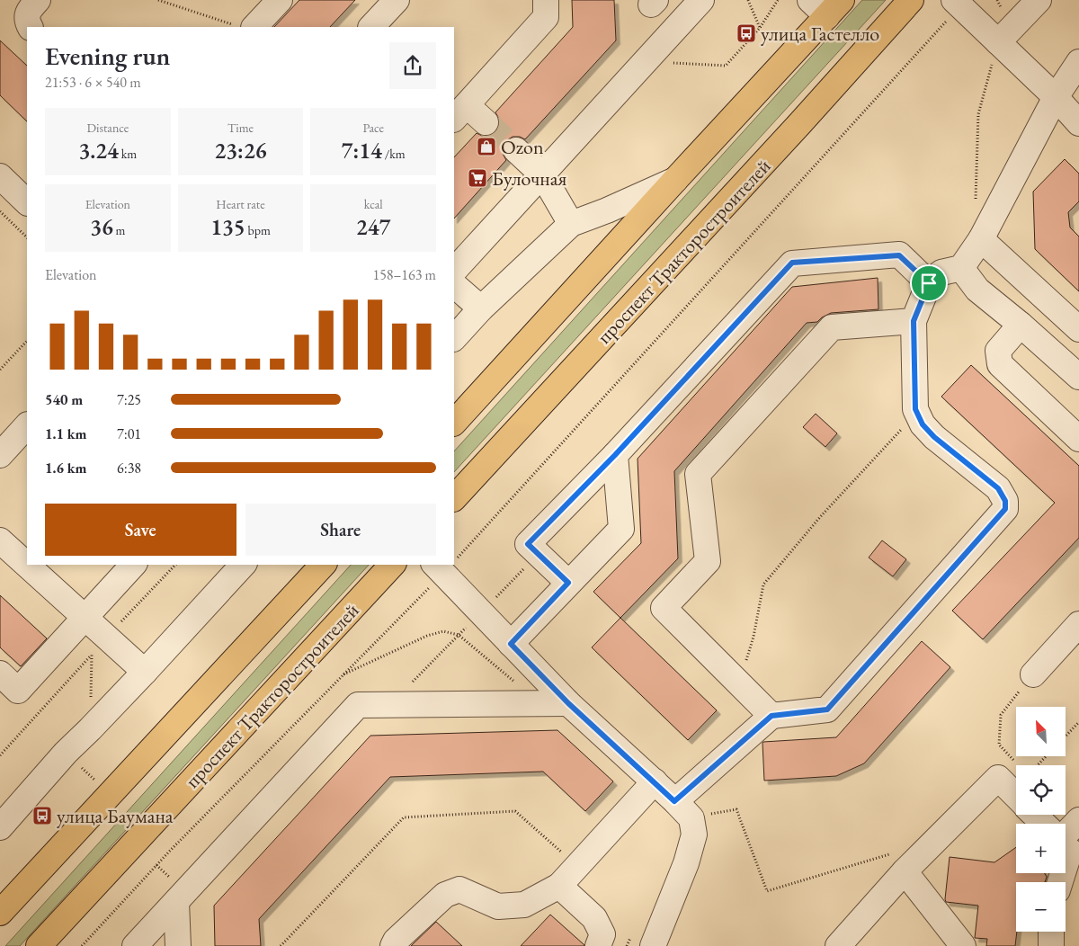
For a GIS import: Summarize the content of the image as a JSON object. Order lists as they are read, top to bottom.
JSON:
{
  "streets": {
    "main road": ["проспект Тракторостроителей"]
  },
  "places": {
    "bus stop": ["улица Гастелло", "улица Баумана"],
    "shop": ["Ozon"],
    "supermarket": ["Булочная"]
  },
  "north": "top left",
  "page": {
    "heading": ["Evening run", "21:53 · 6 × 540 m"],
    "stats": [
      ["Distance", "3.24 km"],
      ["Time", "23:26"],
      ["Pace", "7:14 /km"],
      ["Elevation", "36 m"],
      ["Heart rate", "135 bpm"],
      ["kcal", "247"]
    ],
    "chart": ["Elevation", "158–163 m"],
    "list": [
      {
        "name": "540 m",
        "note": "7:25"
      },
      {
        "name": "1.1 km",
        "note": "7:01"
      },
      {
        "name": "1.6 km",
        "note": "6:38"
      }
    ],
    "buttons": ["Save", "Share"],
    "map_buttons": ["+", "−"]
  }
}
